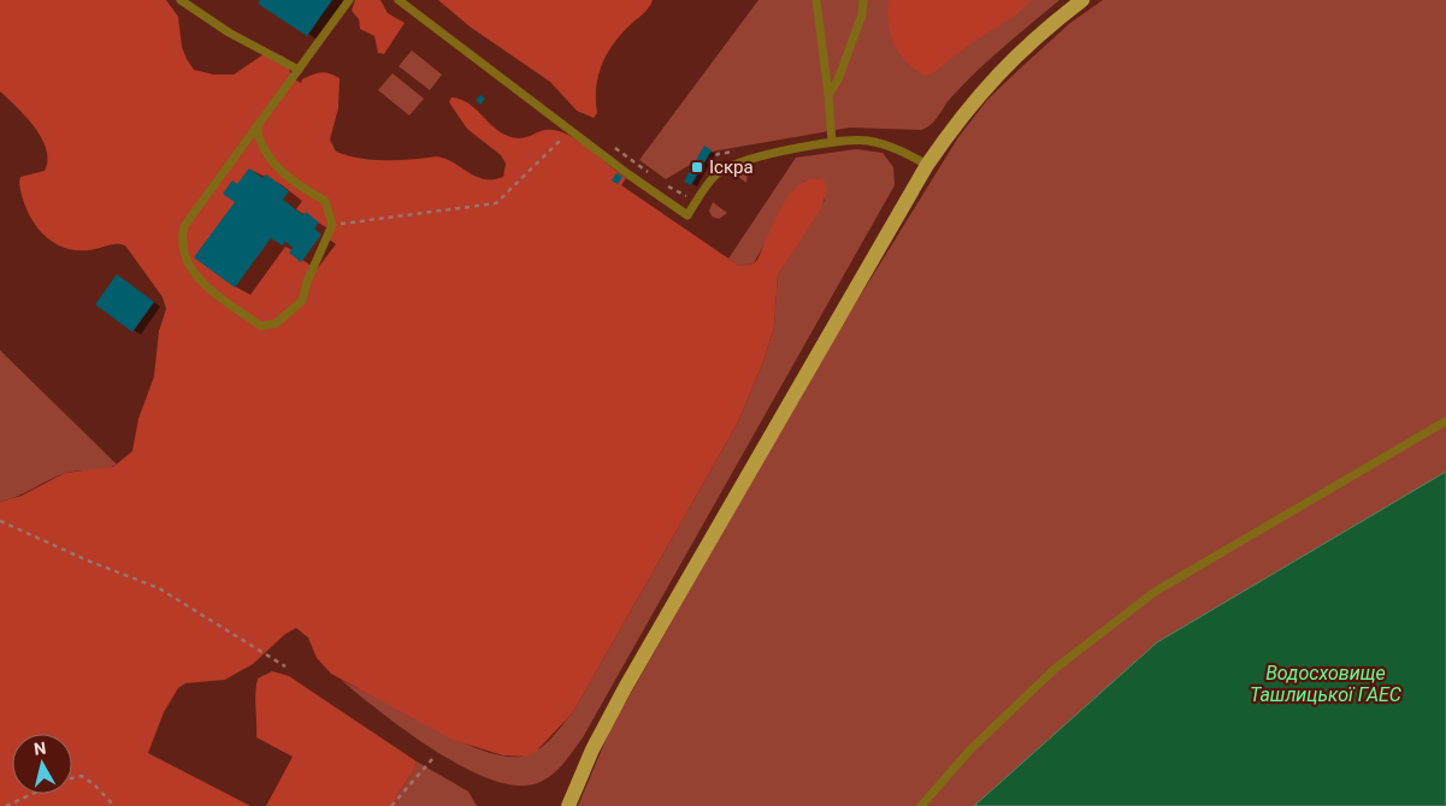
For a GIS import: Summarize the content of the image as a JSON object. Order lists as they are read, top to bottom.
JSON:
{
  "water": ["Водосховище Ташлицької ГАЕС"],
  "places": {
    "transit": ["Іскра"]
  },
  "north": "top"
}
